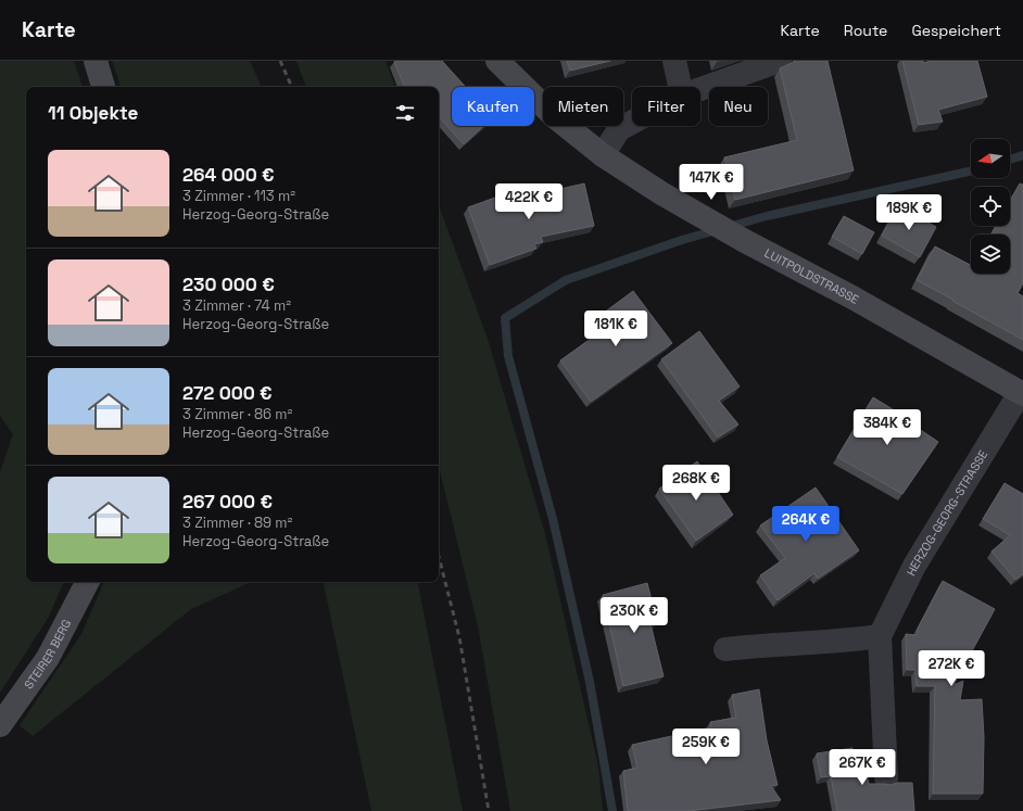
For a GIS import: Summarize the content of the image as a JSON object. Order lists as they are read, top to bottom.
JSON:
{
  "streets": {
    "street": ["LUITPOLDSTRASSE", "HERZOG-GEORG-STRASSE", "STEIRER BERG"]
  },
  "crossings": [
    ["LUITPOLDSTRASSE", "HERZOG-GEORG-STRASSE"]
  ],
  "north": "left",
  "page": {
    "header": "Karte",
    "nav": ["Karte", "Route", "Gespeichert"],
    "chip": [
      "Kaufen",
      "Mieten",
      "Filter",
      "Neu"
    ],
    "heading": "11 Objekte",
    "list": [
      {
        "name": "264 000 €",
        "note": "3 Zimmer · 113 m² · Herzog-Georg-Straße"
      },
      {
        "name": "230 000 €",
        "note": "3 Zimmer · 74 m² · Herzog-Georg-Straße"
      },
      {
        "name": "272 000 €",
        "note": "3 Zimmer · 86 m² · Herzog-Georg-Straße"
      },
      {
        "name": "267 000 €",
        "note": "3 Zimmer · 89 m² · Herzog-Georg-Straße"
      }
    ],
    "price": [
      "147K €",
      "422K €",
      "189K €",
      "181K €",
      "384K €",
      "268K €",
      "264K €",
      "230K €",
      "272K €",
      "259K €",
      "267K €"
    ]
  }
}
